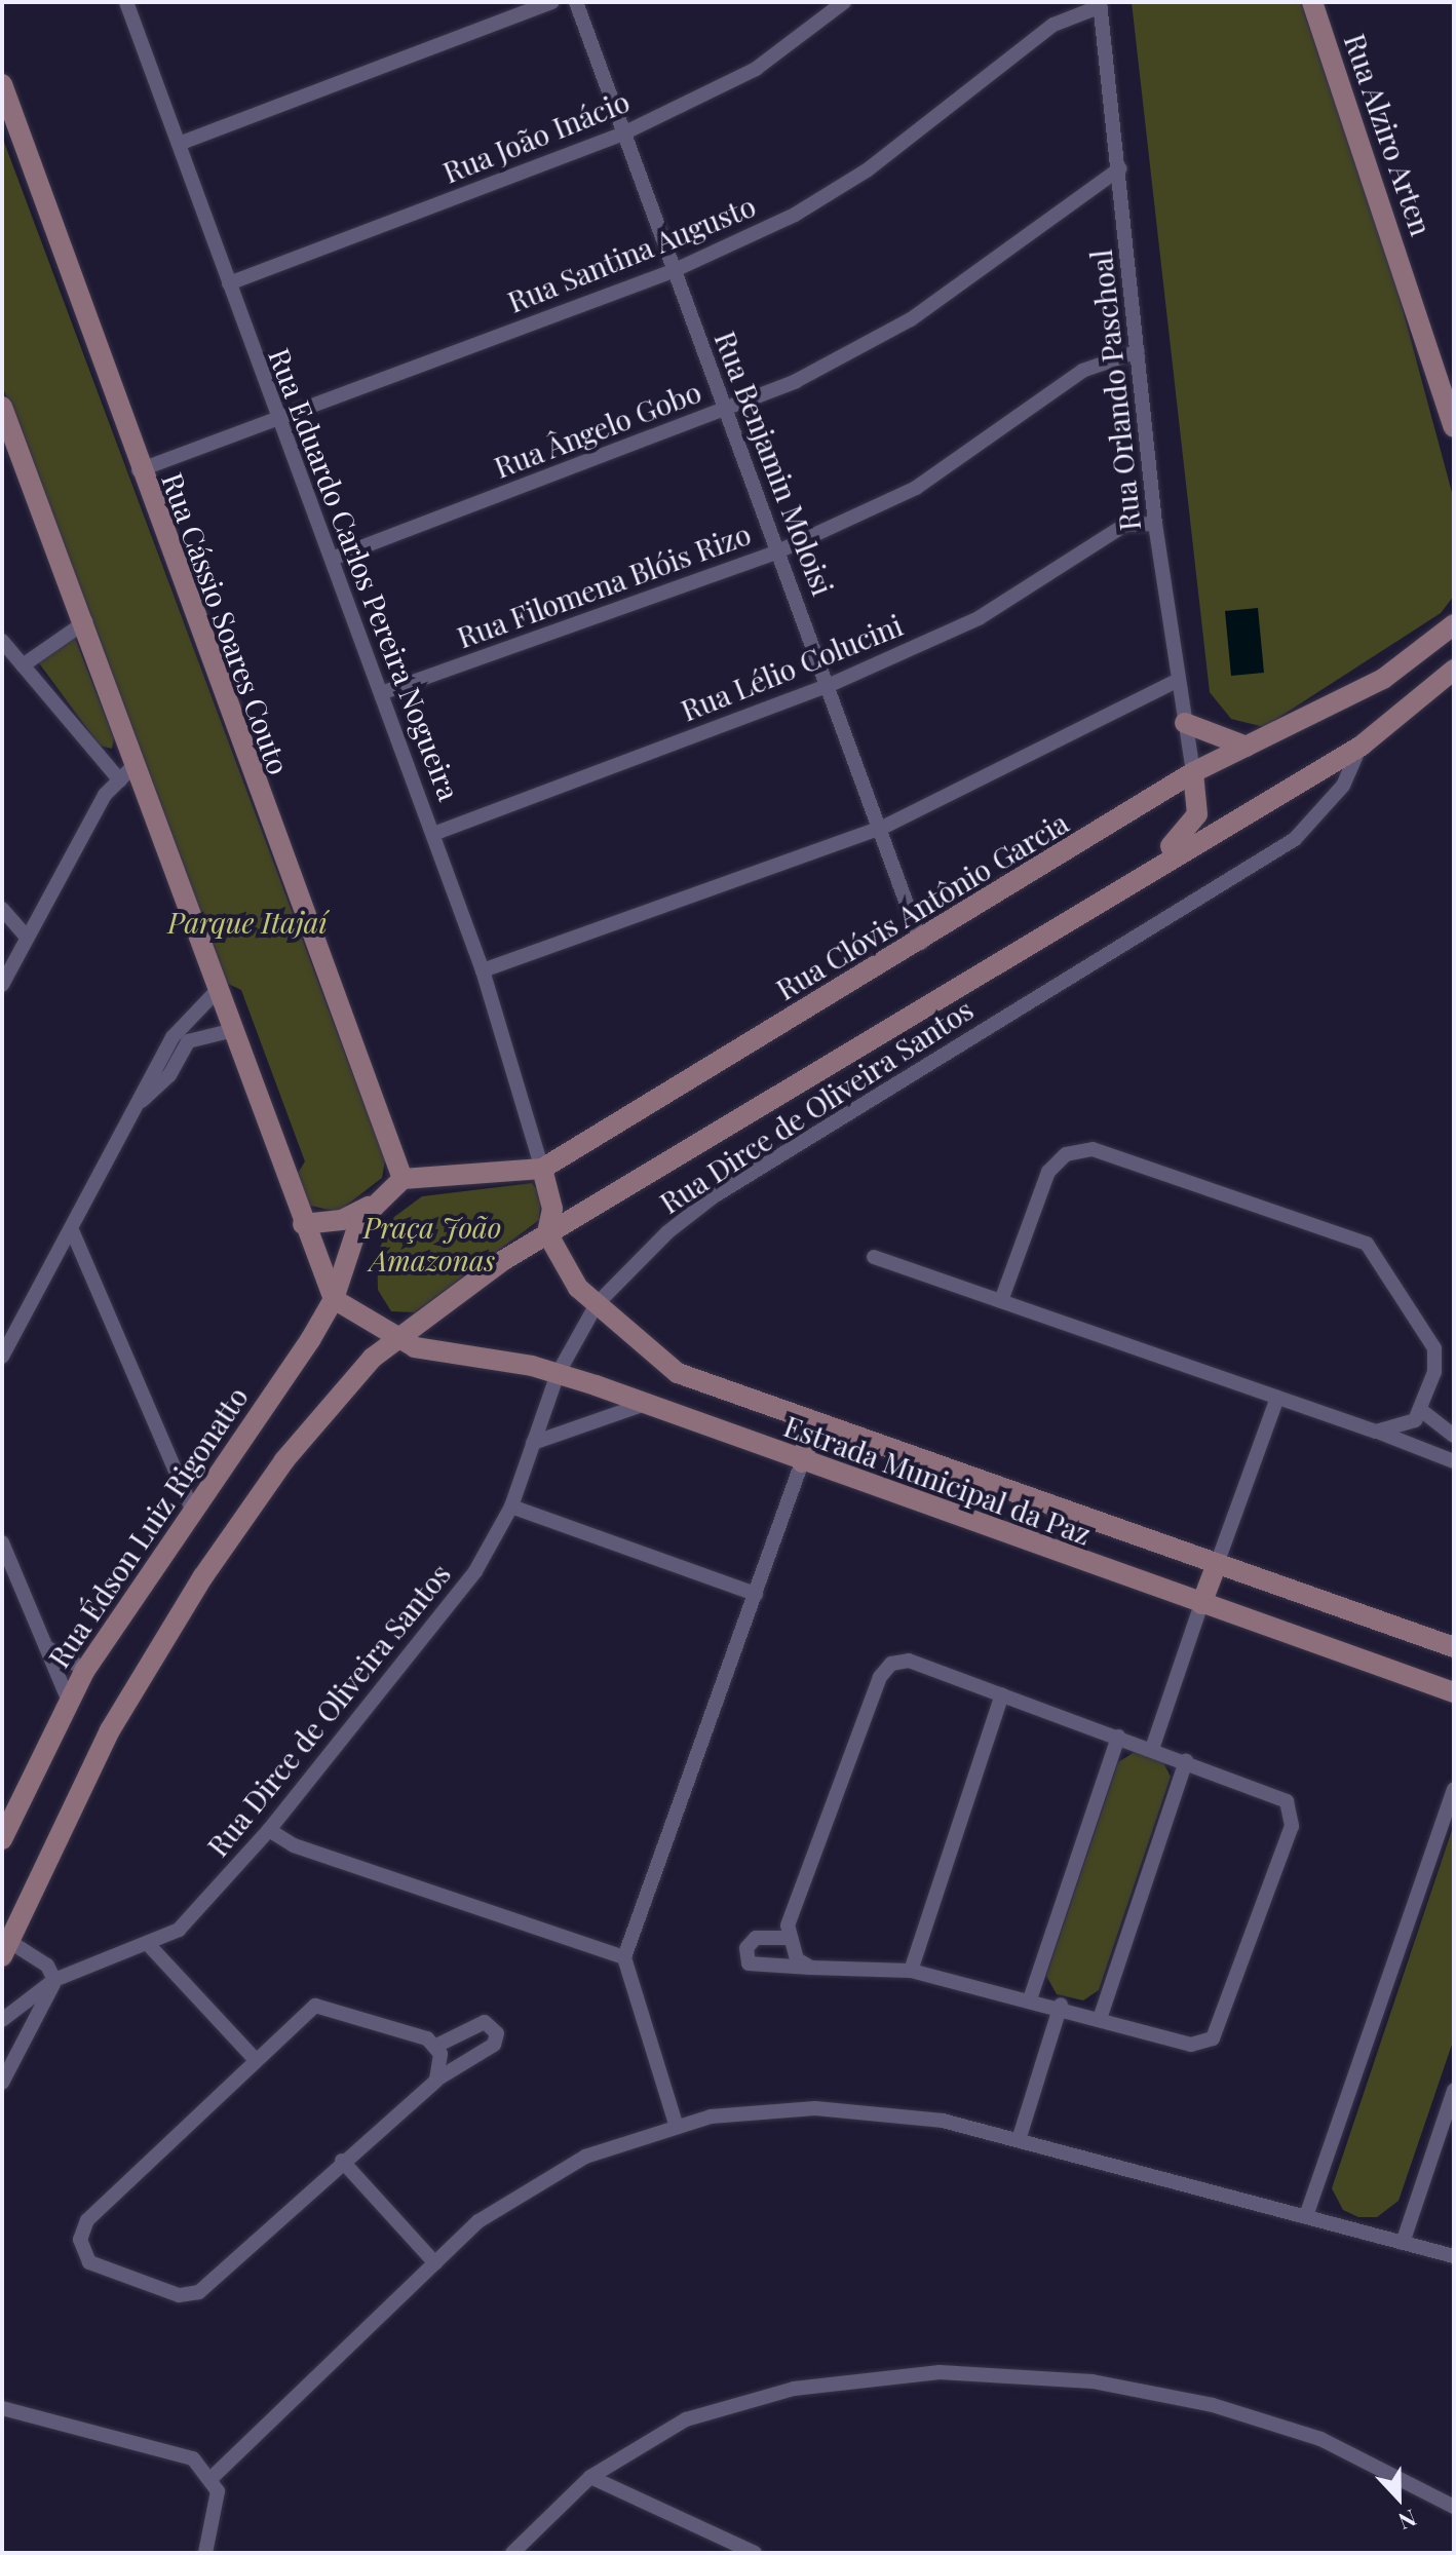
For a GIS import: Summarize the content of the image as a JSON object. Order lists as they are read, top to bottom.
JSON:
{
  "streets": {
    "street": [
      "Rua Alziro Arten",
      "Rua João Inácio",
      "Rua Santina Augusto",
      "Rua Orlando Paschoal",
      "Rua Ângelo Gobo",
      "Rua Benjamin Moloisi",
      "Rua Eduardo Carlos Pereira Nogueira",
      "Rua Filomena Blóis Rizo",
      "Rua Cássio Soares Couto",
      "Rua Lélio Colucini",
      "Rua Clóvis Antônio Garcia",
      "Rua Dirce de Oliveira Santos",
      "Estrada Municipal da Paz",
      "Rua Édson Luiz Rigonatto"
    ]
  },
  "crossings": [
    ["Rua João Inácio", "Rua Benjamin Moloisi"],
    ["Rua João Inácio", "Rua Eduardo Carlos Pereira Nogueira"],
    ["Rua Santina Augusto", "Rua Orlando Paschoal"],
    ["Rua Santina Augusto", "Rua Benjamin Moloisi"],
    ["Rua Santina Augusto", "Rua Eduardo Carlos Pereira Nogueira"],
    ["Rua Santina Augusto", "Rua Cássio Soares Couto"],
    ["Rua Orlando Paschoal", "Rua Ângelo Gobo"],
    ["Rua Orlando Paschoal", "Rua Filomena Blóis Rizo"],
    ["Rua Orlando Paschoal", "Rua Lélio Colucini"],
    ["Rua Orlando Paschoal", "Rua Clóvis Antônio Garcia"],
    ["Rua Ângelo Gobo", "Rua Benjamin Moloisi"],
    ["Rua Ângelo Gobo", "Rua Eduardo Carlos Pereira Nogueira"],
    ["Rua Benjamin Moloisi", "Rua Filomena Blóis Rizo"],
    ["Rua Benjamin Moloisi", "Rua Lélio Colucini"],
    ["Rua Benjamin Moloisi", "Rua Clóvis Antônio Garcia"],
    ["Rua Eduardo Carlos Pereira Nogueira", "Rua Filomena Blóis Rizo"],
    ["Rua Eduardo Carlos Pereira Nogueira", "Rua Lélio Colucini"],
    ["Rua Eduardo Carlos Pereira Nogueira", "Rua Clóvis Antônio Garcia"],
    ["Rua Cássio Soares Couto", "Rua Clóvis Antônio Garcia"],
    ["Rua Dirce de Oliveira Santos", "Estrada Municipal da Paz"],
    ["Estrada Municipal da Paz", "Rua Édson Luiz Rigonatto"]
  ],
  "parks": ["Parque Itajaí", "Praça João Amazonas"],
  "north": "bottom"
}
